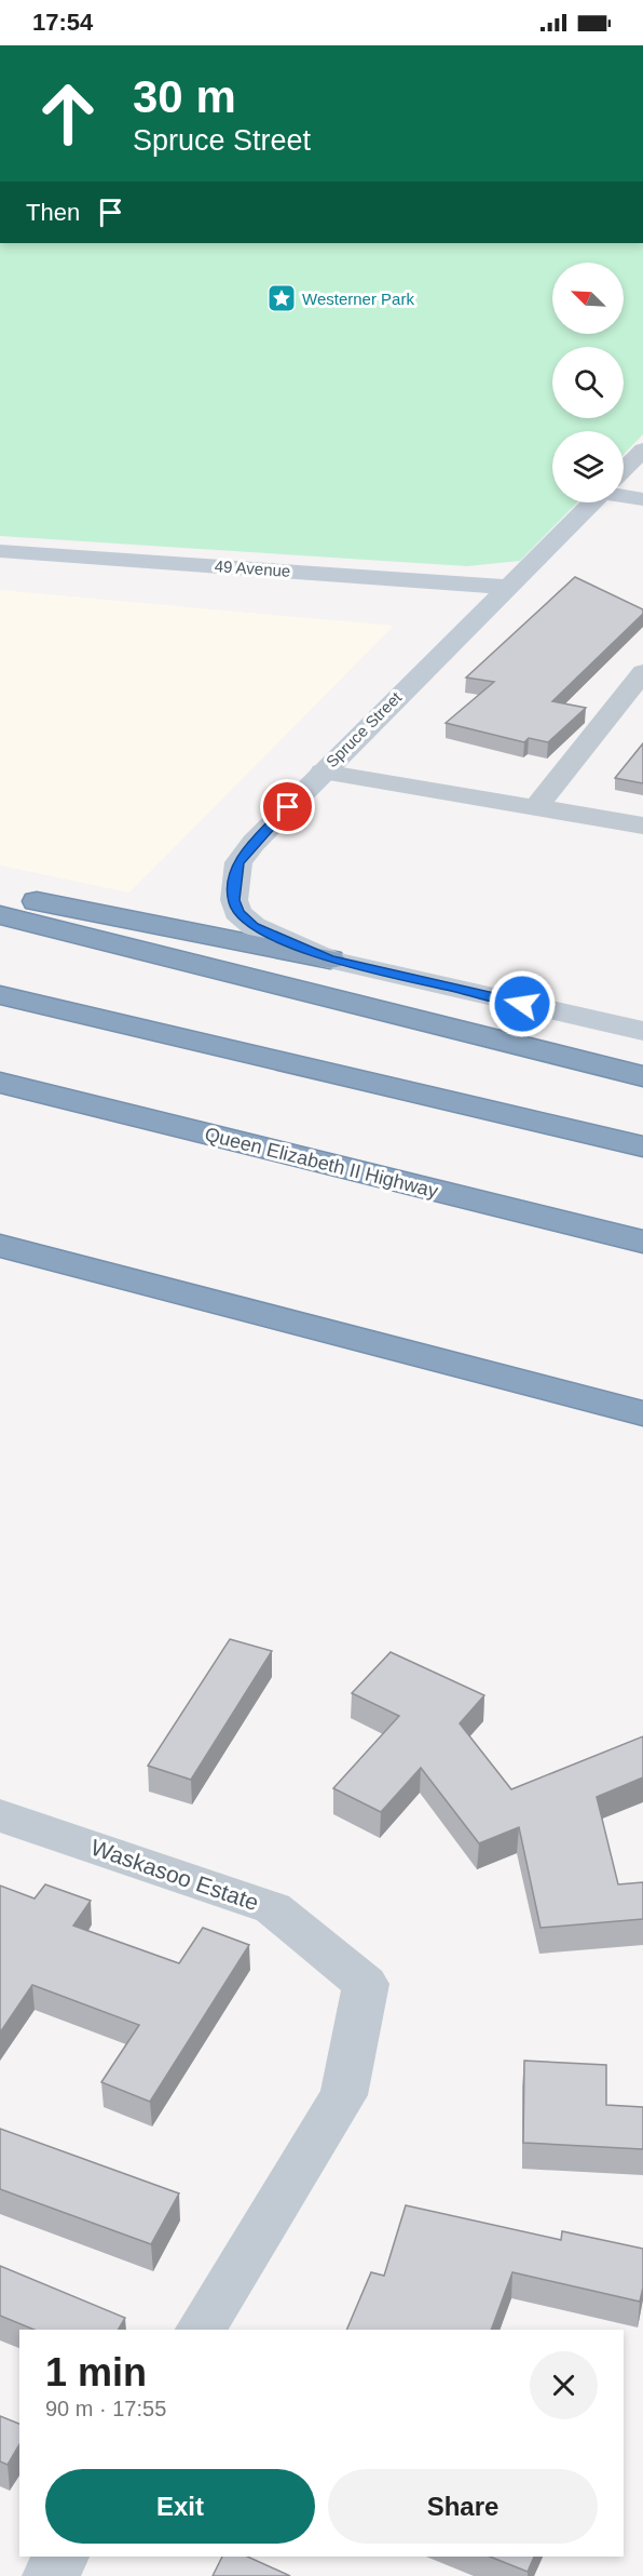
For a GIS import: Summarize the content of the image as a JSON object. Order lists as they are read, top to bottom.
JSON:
{
  "streets": {
    "highway": ["Queen Elizabeth II Highway"],
    "street": ["49 Avenue", "Spruce Street", "Waskasoo Estate"]
  },
  "crossings": [
    ["49 Avenue", "Spruce Street"]
  ],
  "places": {
    "place": ["Westerner Park"]
  },
  "north": "top left",
  "page": {
    "status": "17:54",
    "turn": ["30 m", "Spruce Street"],
    "then": "Then",
    "heading": ["1 min", "90 m · 17:55"],
    "buttons": ["Exit", "Share"]
  }
}
